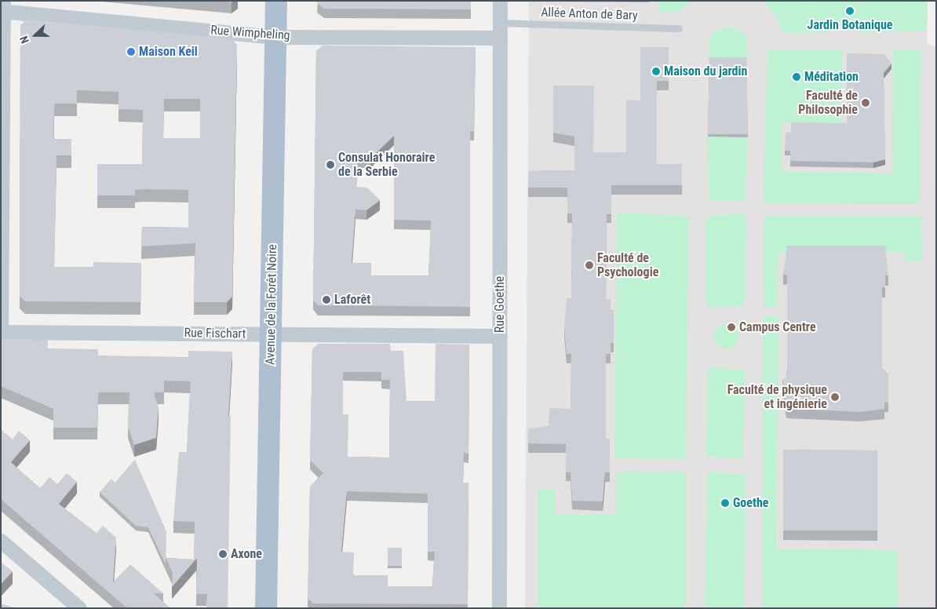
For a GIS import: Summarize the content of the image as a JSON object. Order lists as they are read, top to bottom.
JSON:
{
  "streets": {
    "main road": ["Avenue de la Forêt Noire"],
    "street": ["Rue Wimpheling", "Rue Goethe", "Rue Fischart"],
    "lane": ["Allée Anton de Bary"]
  },
  "crossings": [
    ["Allée Anton de Bary", "Rue Wimpheling"],
    ["Allée Anton de Bary", "Rue Goethe"],
    ["Rue Wimpheling", "Avenue de la Forêt Noire"],
    ["Rue Wimpheling", "Rue Goethe"],
    ["Avenue de la Forêt Noire", "Rue Fischart"],
    ["Rue Goethe", "Rue Fischart"]
  ],
  "places": [
    "Jardin Botanique",
    "Maison Keil",
    "Maison du jardin",
    "Méditation",
    "Faculté de Philosophie",
    "Consulat Honoraire de la Serbie",
    "Faculté de Psychologie",
    "Laforêt",
    "Campus Centre",
    "Faculté de physique et ingénierie",
    "Goethe",
    "Axone"
  ],
  "north": "left"
}
